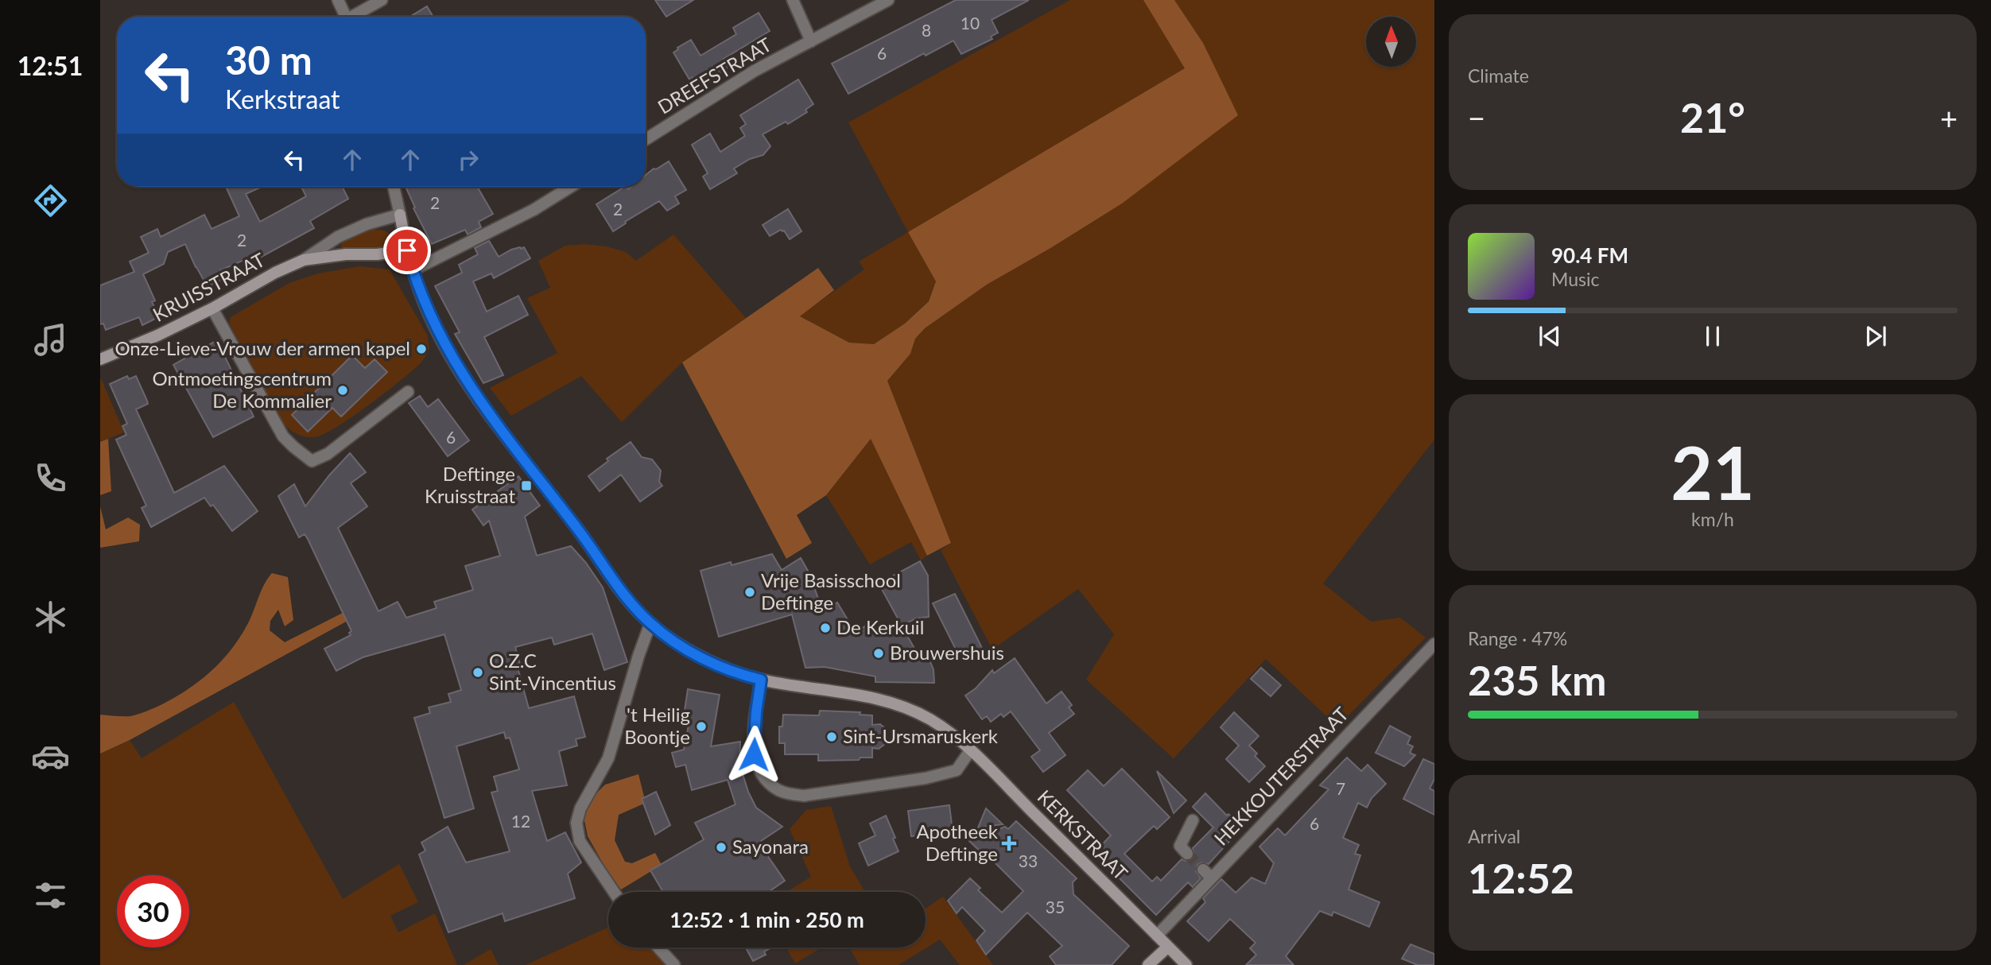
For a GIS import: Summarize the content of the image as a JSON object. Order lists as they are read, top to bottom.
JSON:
{
  "streets": {
    "street": [
      "DREEFSTRAAT",
      "KRUISSTRAAT",
      "HEKKOUTERSTRAAT",
      "KERKSTRAAT"
    ]
  },
  "crossings": [
    ["KRUISSTRAAT", "KERKSTRAAT"],
    ["HEKKOUTERSTRAAT", "KERKSTRAAT"]
  ],
  "places": {
    "other": [
      "Onze-Lieve-Vrouw der armen kapel",
      "Ontmoetingscentrum De Kommalier",
      "Vrije Basisschool Deftinge",
      "De Kerkuil",
      "Brouwershuis",
      "O.Z.C Sint-Vincentius",
      "'t Heilig Boontje",
      "Sint-Ursmaruskerk",
      "Sayonara"
    ],
    "transit": ["Deftinge Kruisstraat"],
    "health": ["Apotheek Deftinge"]
  },
  "house_numbers": [
    "10",
    "8",
    "6",
    "2",
    "2",
    "2",
    "6",
    "7",
    "12",
    "6",
    "33",
    "35"
  ],
  "north": "top",
  "page": {
    "tabs": "12:51",
    "tile": [
      "Climate",
      ["21", "km/h"],
      ["Range · 47%", "235 km"],
      ["Arrival", "12:52"]
    ],
    "turn": ["30 m", "Kerkstraat"],
    "heat": ["−", "21°", "+"],
    "song": ["90.4 FM", "Music"],
    "limit": "30",
    "trip": "12:52 · 1 min · 250 m"
  }
}
